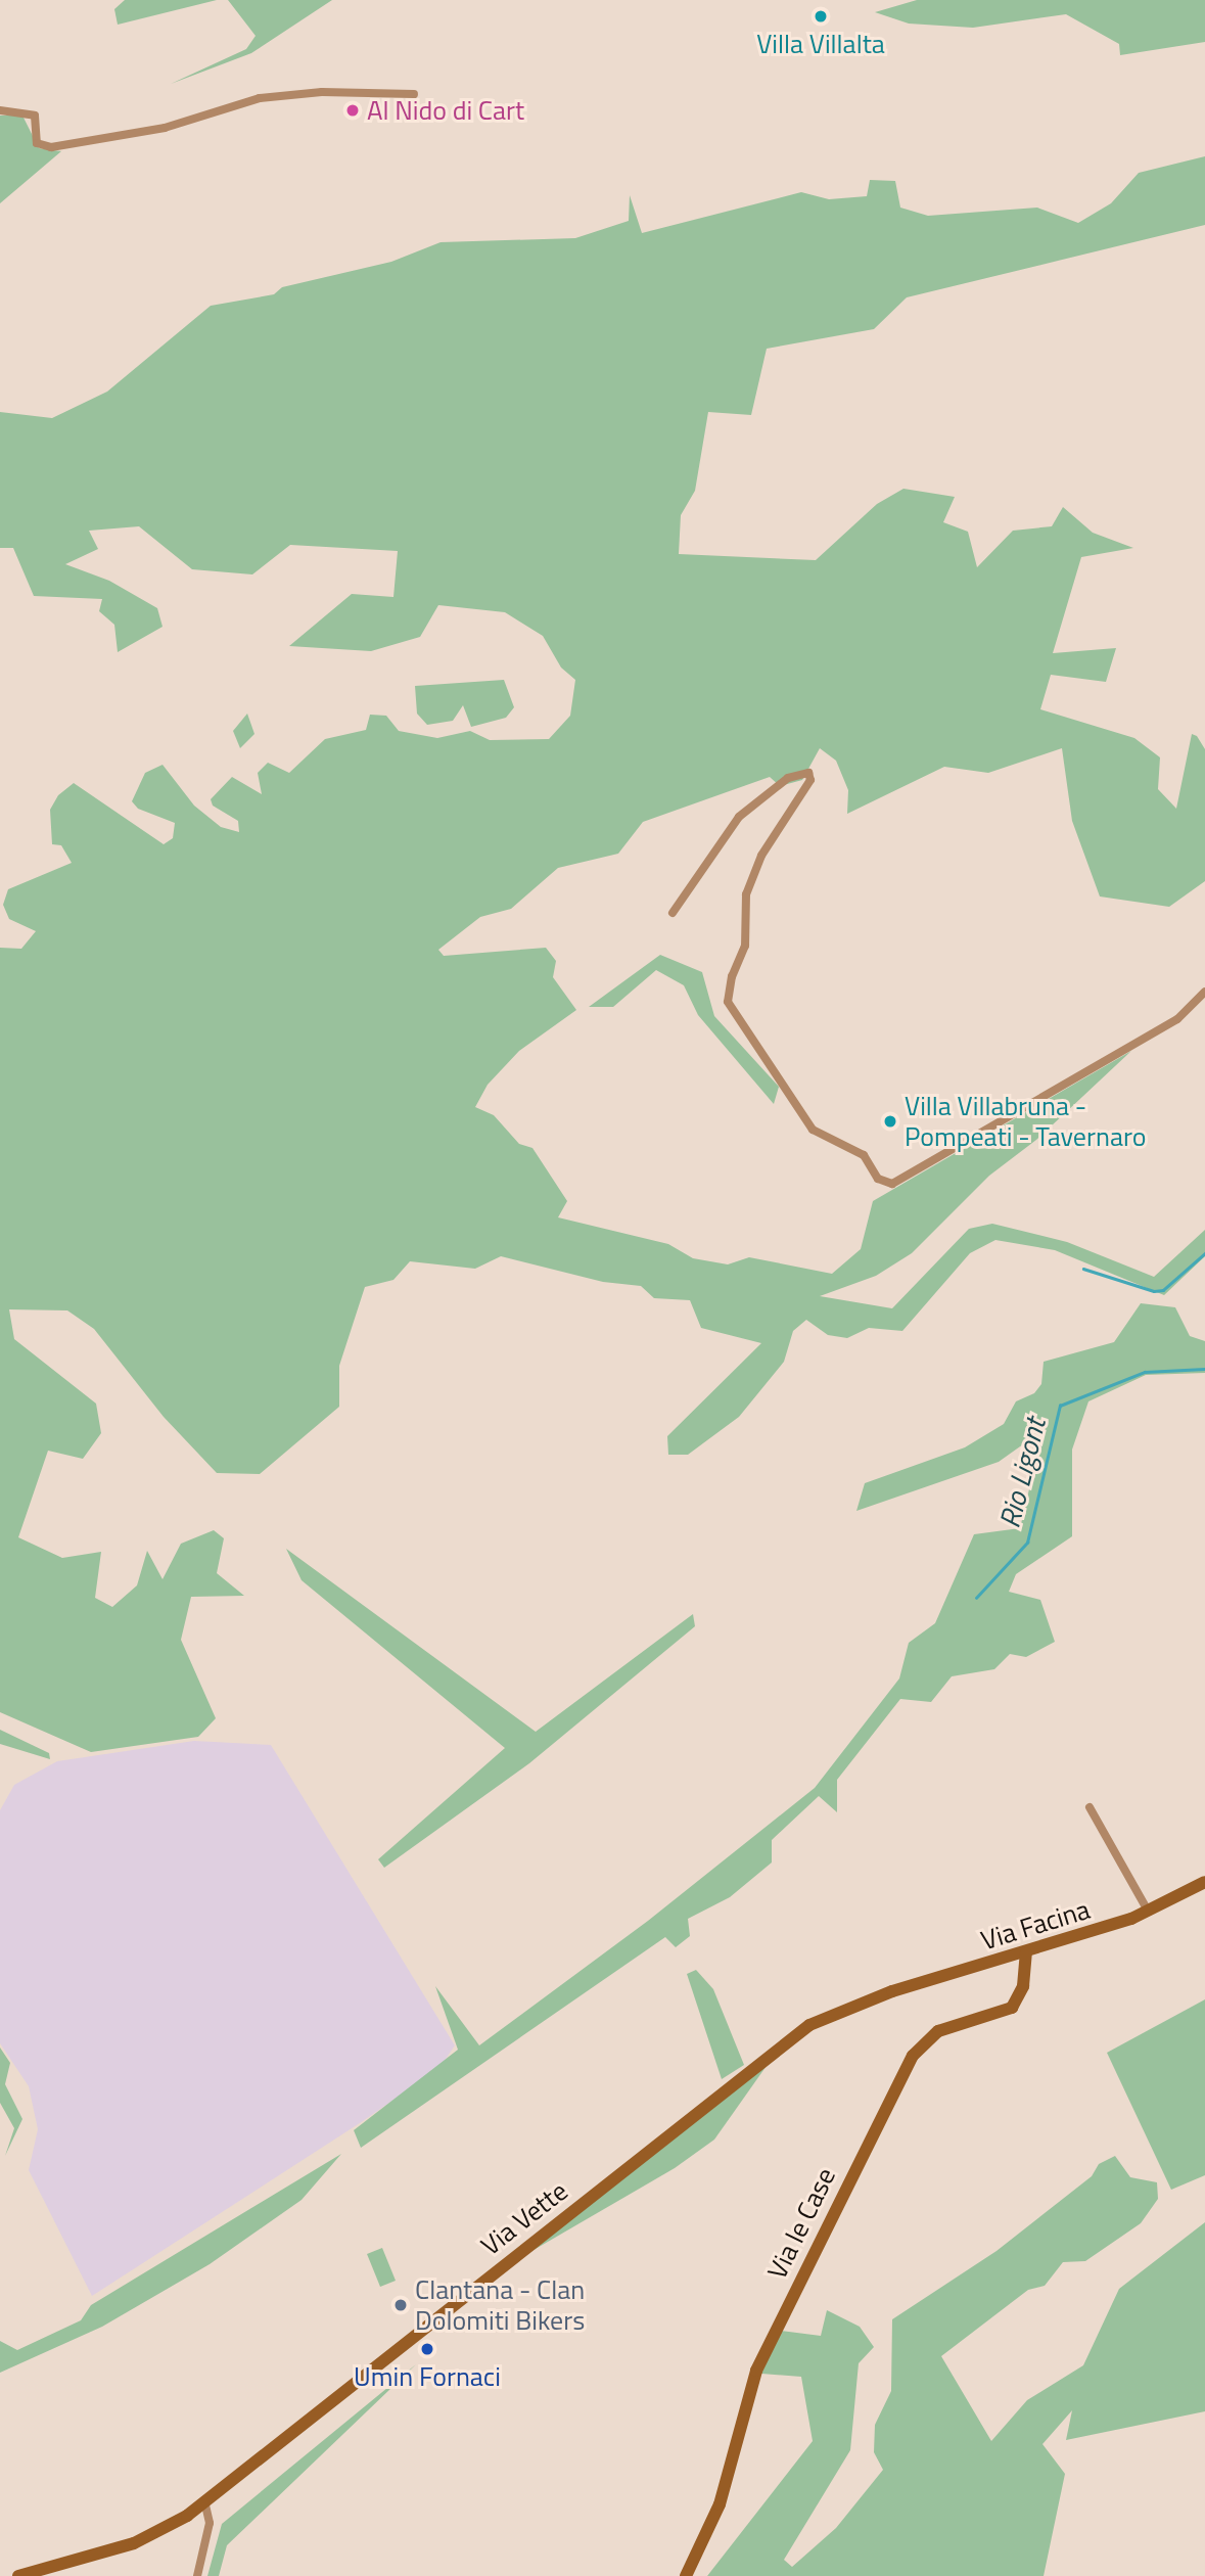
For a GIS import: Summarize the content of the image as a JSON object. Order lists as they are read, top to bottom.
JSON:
{
  "streets": {
    "main road": ["Via Facina", "Via Vette", "Via le Case"]
  },
  "crossings": [
    ["Via Facina", "Via Vette"],
    ["Via Facina", "Via le Case"]
  ],
  "water": ["Rio Ligont"],
  "places": [
    "Villa Villalta",
    "Al Nido di Cart",
    "Villa Villabruna - Pompeati - Tavernaro",
    "Clantana - Clan Dolomiti Bikers",
    "Umin Fornaci"
  ]
}
